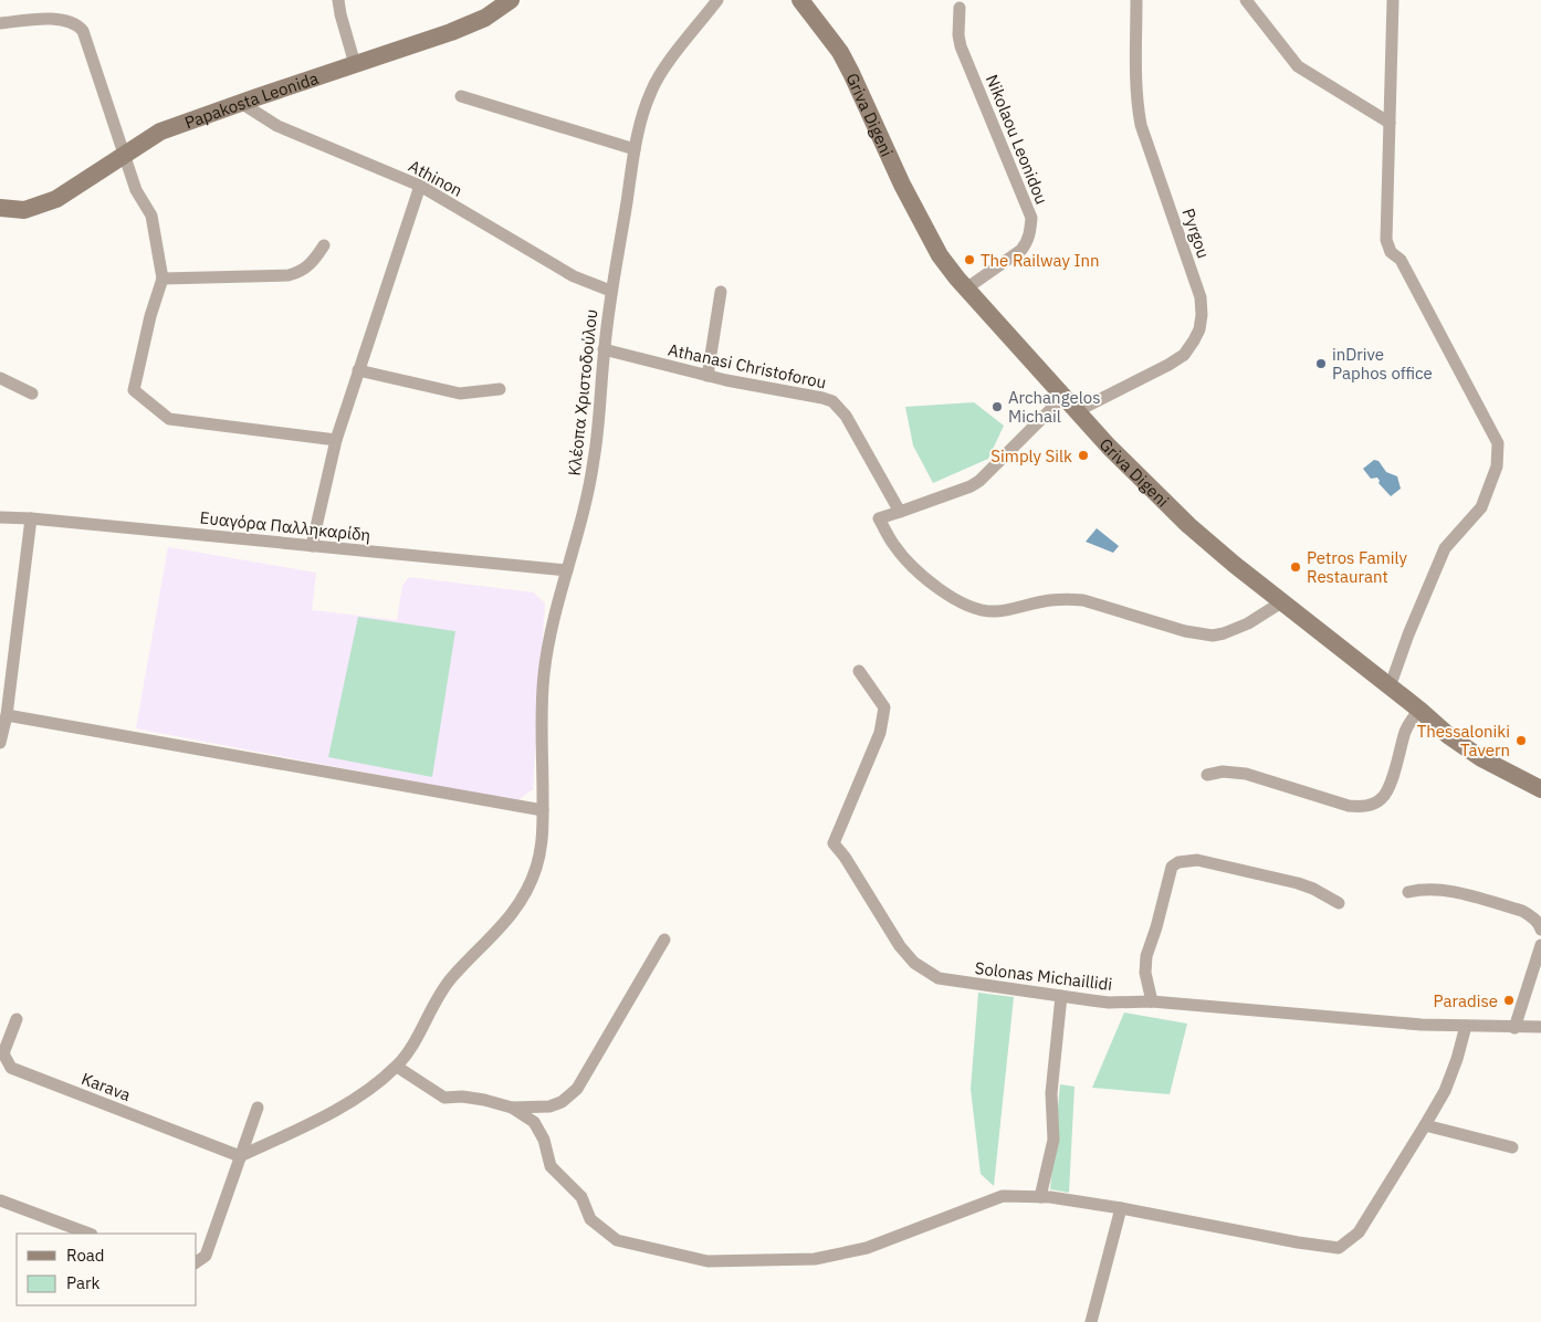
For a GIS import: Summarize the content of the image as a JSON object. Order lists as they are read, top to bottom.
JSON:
{
  "streets": {
    "main road": ["Papakosta Leonida", "Griva Digeni"],
    "street": [
      "Nikolaou Leonidou",
      "Athinon",
      "Pyrgou",
      "Athanasi Christoforou",
      "Κλέοπα Χριστοδούλου",
      "Ευαγόρα Παλληκαρίδη",
      "Solonas Michaillidi",
      "Karava"
    ]
  },
  "crossings": [
    ["Papakosta Leonida", "Athinon"],
    ["Griva Digeni", "Nikolaou Leonidou"],
    ["Griva Digeni", "Pyrgou"],
    ["Athinon", "Κλέοπα Χριστοδούλου"],
    ["Athanasi Christoforou", "Κλέοπα Χριστοδούλου"],
    ["Κλέοπα Χριστοδούλου", "Ευαγόρα Παλληκαρίδη"],
    ["Κλέοπα Χριστοδούλου", "Karava"]
  ],
  "places": [
    "The Railway Inn",
    "inDrive Paphos office",
    "Archangelos Michail",
    "Simply Silk",
    "Petros Family Restaurant",
    "Thessaloniki Tavern",
    "Paradise"
  ],
  "legend": ["Road", "Park"]
}
